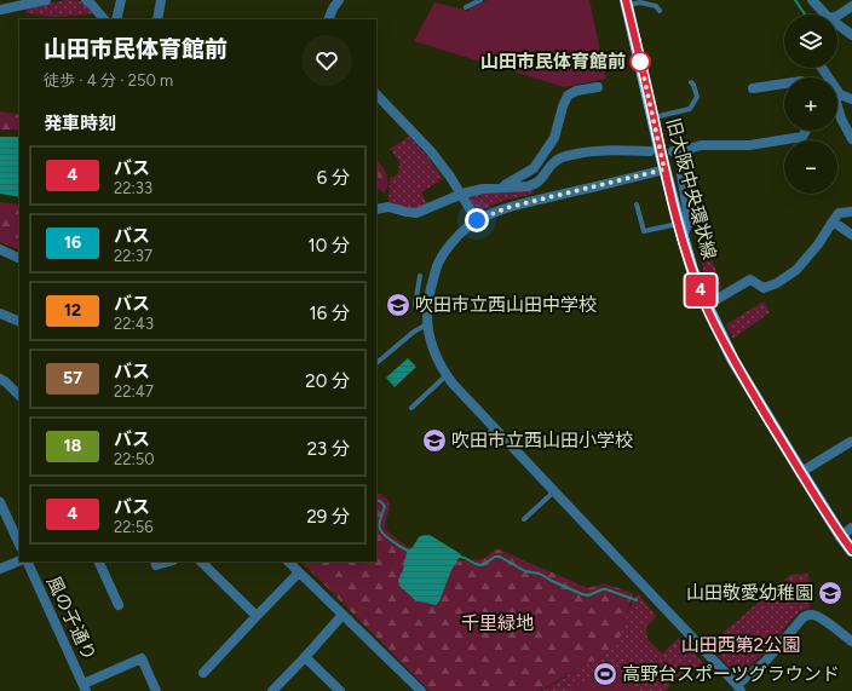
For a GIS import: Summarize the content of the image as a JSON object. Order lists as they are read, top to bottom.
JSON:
{
  "streets": {
    "main road": ["旧大阪中央環状線"],
    "street": ["風の子通り"]
  },
  "parks": ["千里緑地", "山田西第2公園"],
  "places": {
    "other": ["山田市民体育館前"],
    "school or university": ["吹田市立西山田中学校", "吹田市立西山田小学校", "山田敬愛幼稚園"],
    "sports": ["高野台スポーツグラウンド"]
  },
  "lines": ["bus line 4"],
  "page": {
    "on_map": "4",
    "map_buttons": ["+", "−"],
    "heading": [
      ["山田市民体育館前", "徒歩 · 4 分 · 250 m"],
      "発車時刻"
    ],
    "list": [
      {
        "mark": "4",
        "name": "バス",
        "note": "22:33",
        "value": "6 分"
      },
      {
        "mark": "16",
        "name": "バス",
        "note": "22:37",
        "value": "10 分"
      },
      {
        "mark": "12",
        "name": "バス",
        "note": "22:43",
        "value": "16 分"
      },
      {
        "mark": "57",
        "name": "バス",
        "note": "22:47",
        "value": "20 分"
      },
      {
        "mark": "18",
        "name": "バス",
        "note": "22:50",
        "value": "23 分"
      },
      {
        "mark": "4",
        "name": "バス",
        "note": "22:56",
        "value": "29 分"
      }
    ]
  }
}
